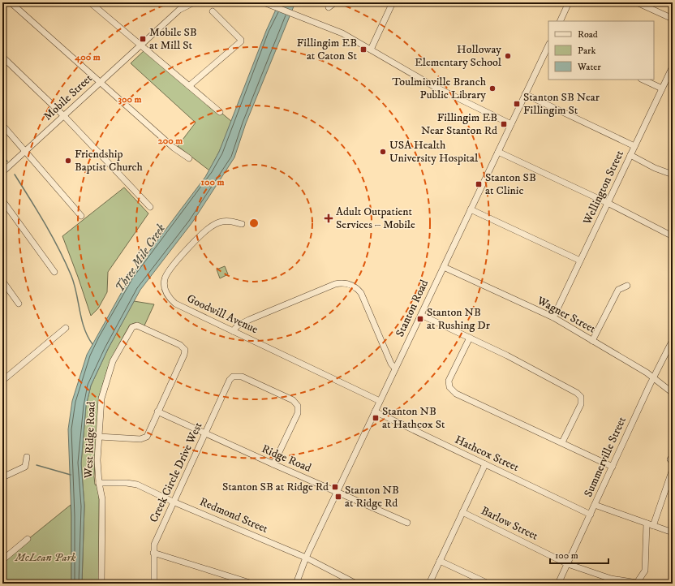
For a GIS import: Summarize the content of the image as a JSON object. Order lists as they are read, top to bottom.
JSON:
{
  "streets": {
    "street": [
      "Mobile Street",
      "Wellington Street",
      "Stanton Road",
      "Goodwill Avenue",
      "Wagner Street",
      "West Ridge Road",
      "Hathcox Street",
      "Summerville Street",
      "Ridge Road",
      "Creek Circle Drive West",
      "Redmond Street",
      "Barlow Street"
    ]
  },
  "crossings": [
    ["Wellington Street", "Wagner Street"],
    ["Stanton Road", "Goodwill Avenue"],
    ["Stanton Road", "Wagner Street"],
    ["Stanton Road", "Hathcox Street"],
    ["Stanton Road", "Ridge Road"],
    ["Stanton Road", "Redmond Street"],
    ["Wagner Street", "Summerville Street"],
    ["West Ridge Road", "Ridge Road"],
    ["West Ridge Road", "Redmond Street"],
    ["Hathcox Street", "Summerville Street"],
    ["Summerville Street", "Barlow Street"],
    ["Ridge Road", "Creek Circle Drive West"],
    ["Creek Circle Drive West", "Redmond Street"]
  ],
  "water": ["Three Mile Creek"],
  "parks": ["McLean Park"],
  "places": {
    "transit": [
      "Mobile SB at Mill St",
      "Fillingim EB at Caton St",
      "Stanton SB Near Fillingim St",
      "Fillingim EB Near Stanton Rd",
      "Stanton SB at Clinic",
      "Stanton NB at Rushing Dr",
      "Stanton NB at Hathcox St",
      "Stanton SB at Ridge Rd",
      "Stanton NB at Ridge Rd"
    ],
    "other": [
      "Holloway Elementary School",
      "Toulminville Branch Public Library",
      "USA Health University Hospital",
      "Friendship Baptist Church"
    ],
    "health": ["Adult Outpatient Services – Mobile"]
  },
  "legend": ["Road", "Park", "Water"],
  "scale_bar": "100 m",
  "rings": [
    "400 m",
    "300 m",
    "200 m",
    "100 m"
  ]
}
